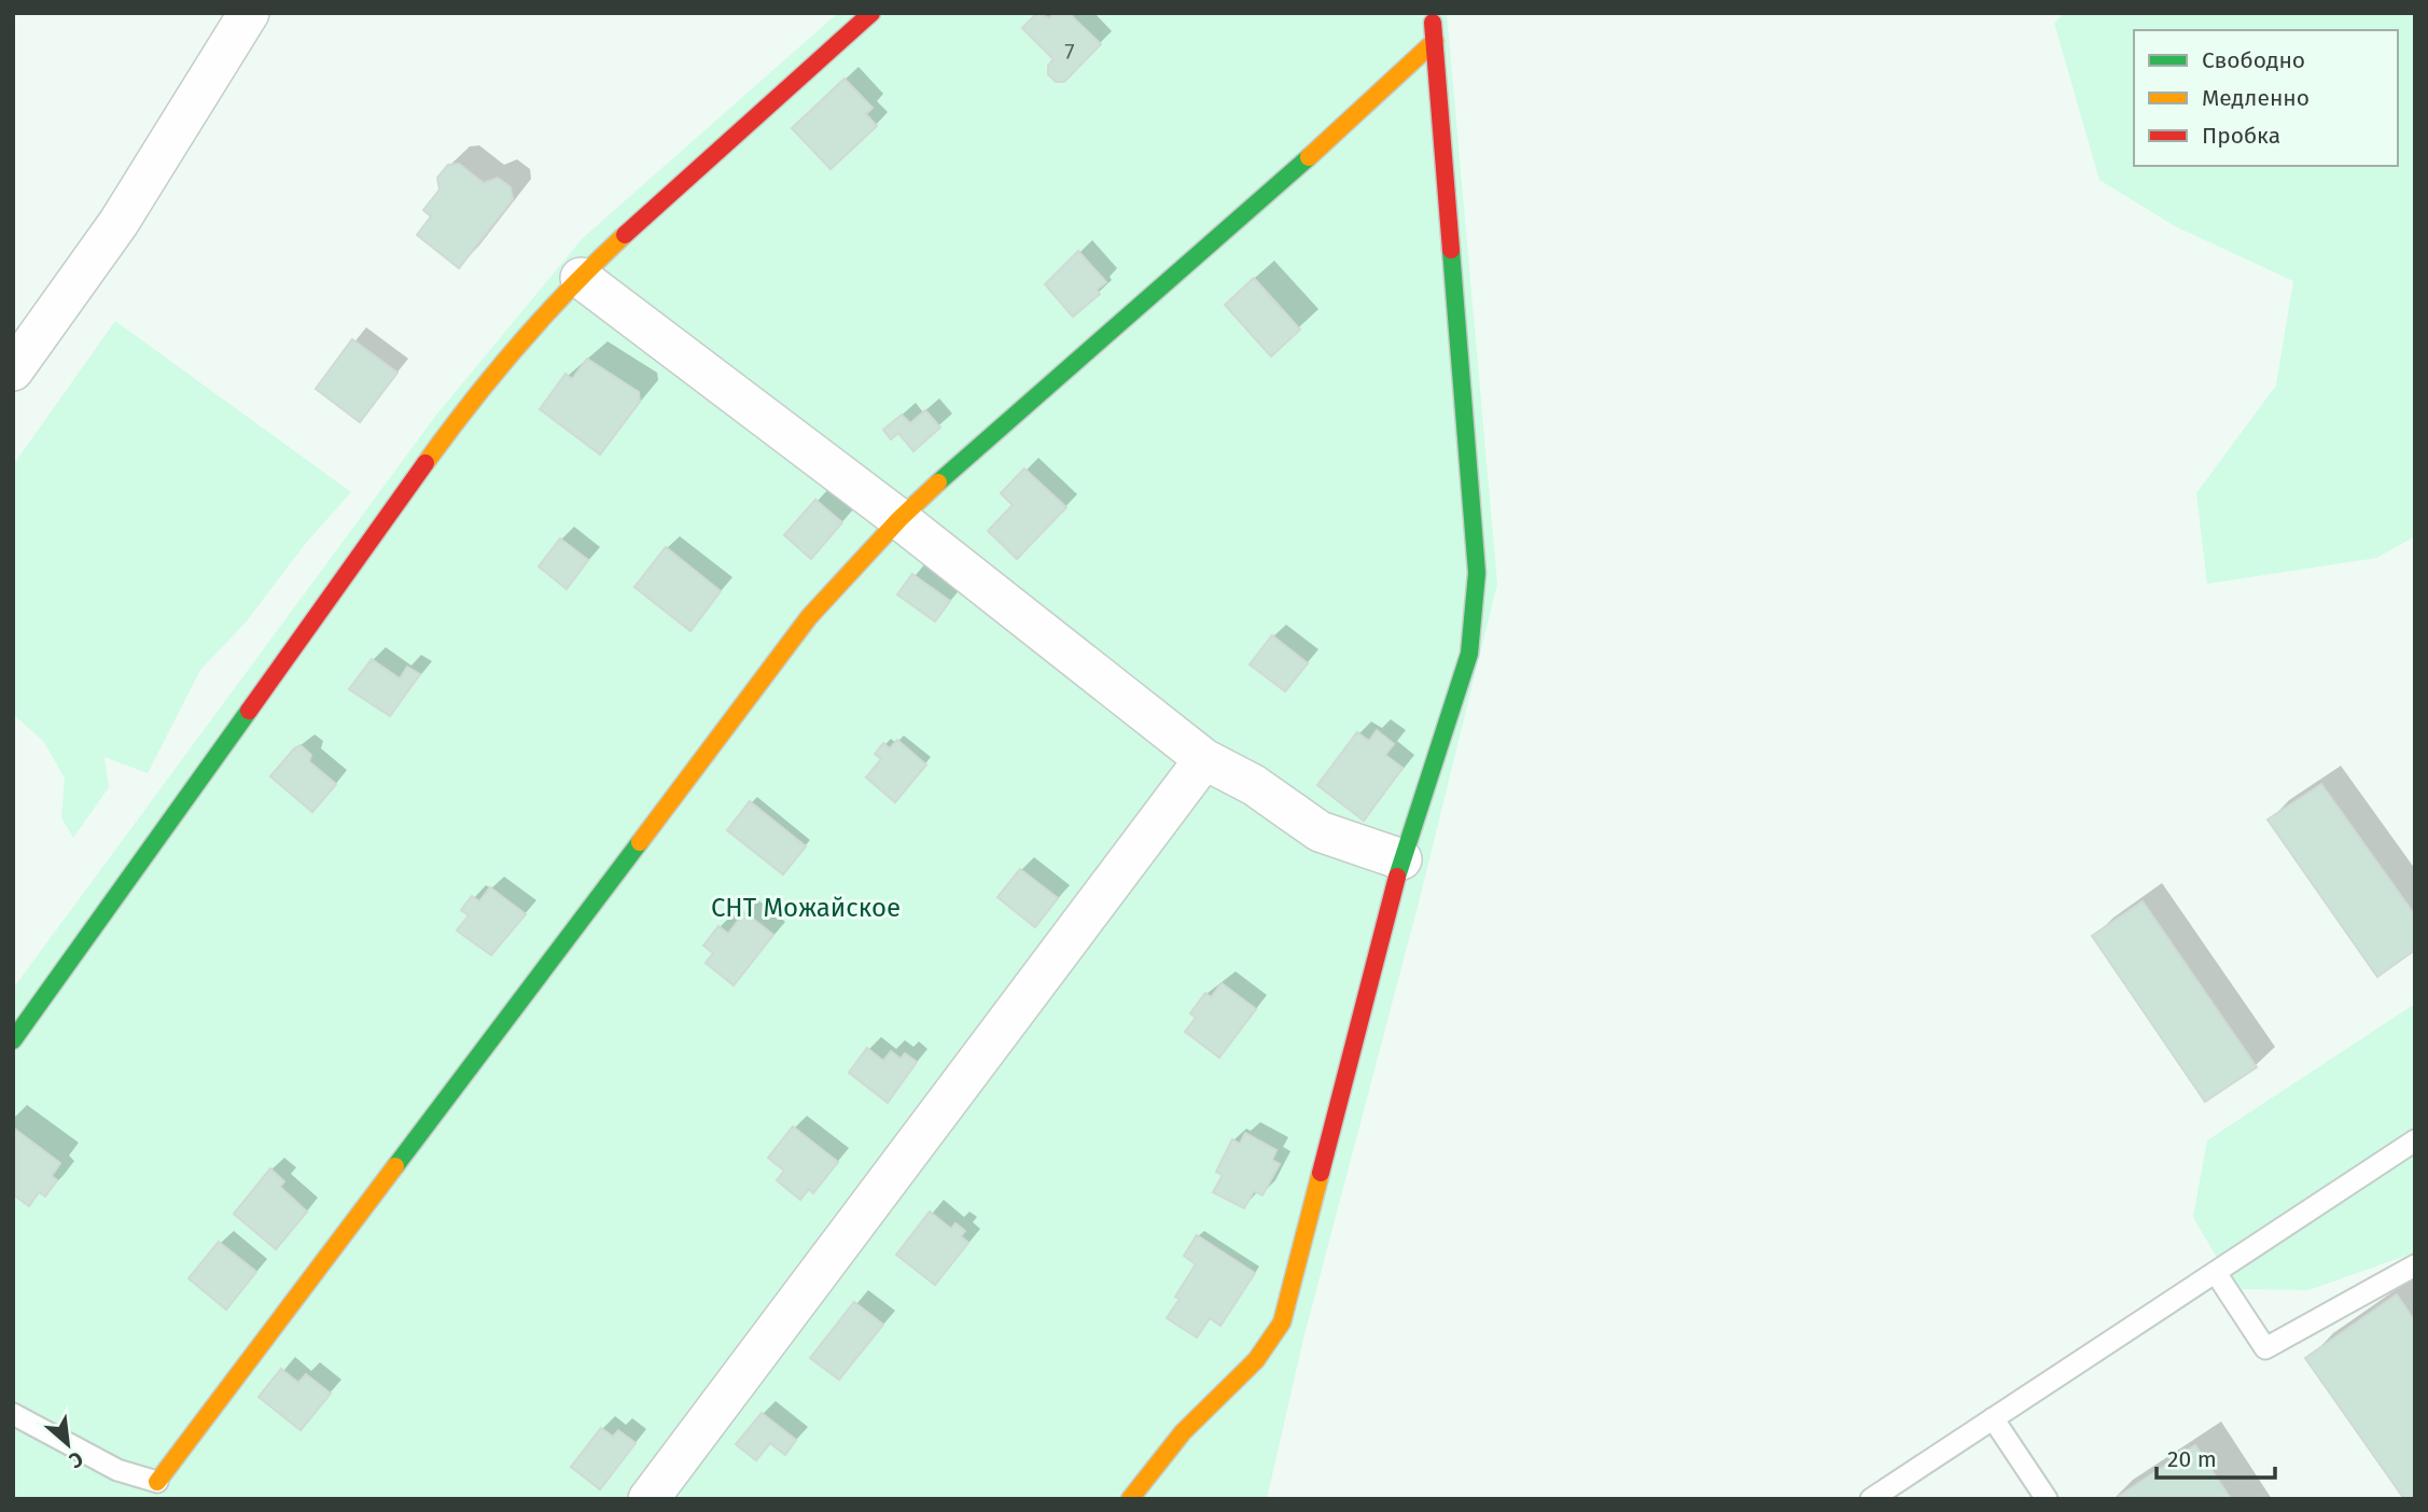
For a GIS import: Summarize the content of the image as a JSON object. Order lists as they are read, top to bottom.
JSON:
{
  "parks": ["СНТ Можайское"],
  "house_numbers": ["7"],
  "legend": ["Свободно", "Медленно", "Пробка"],
  "scale_bar": "20 m",
  "north": "bottom right"
}
